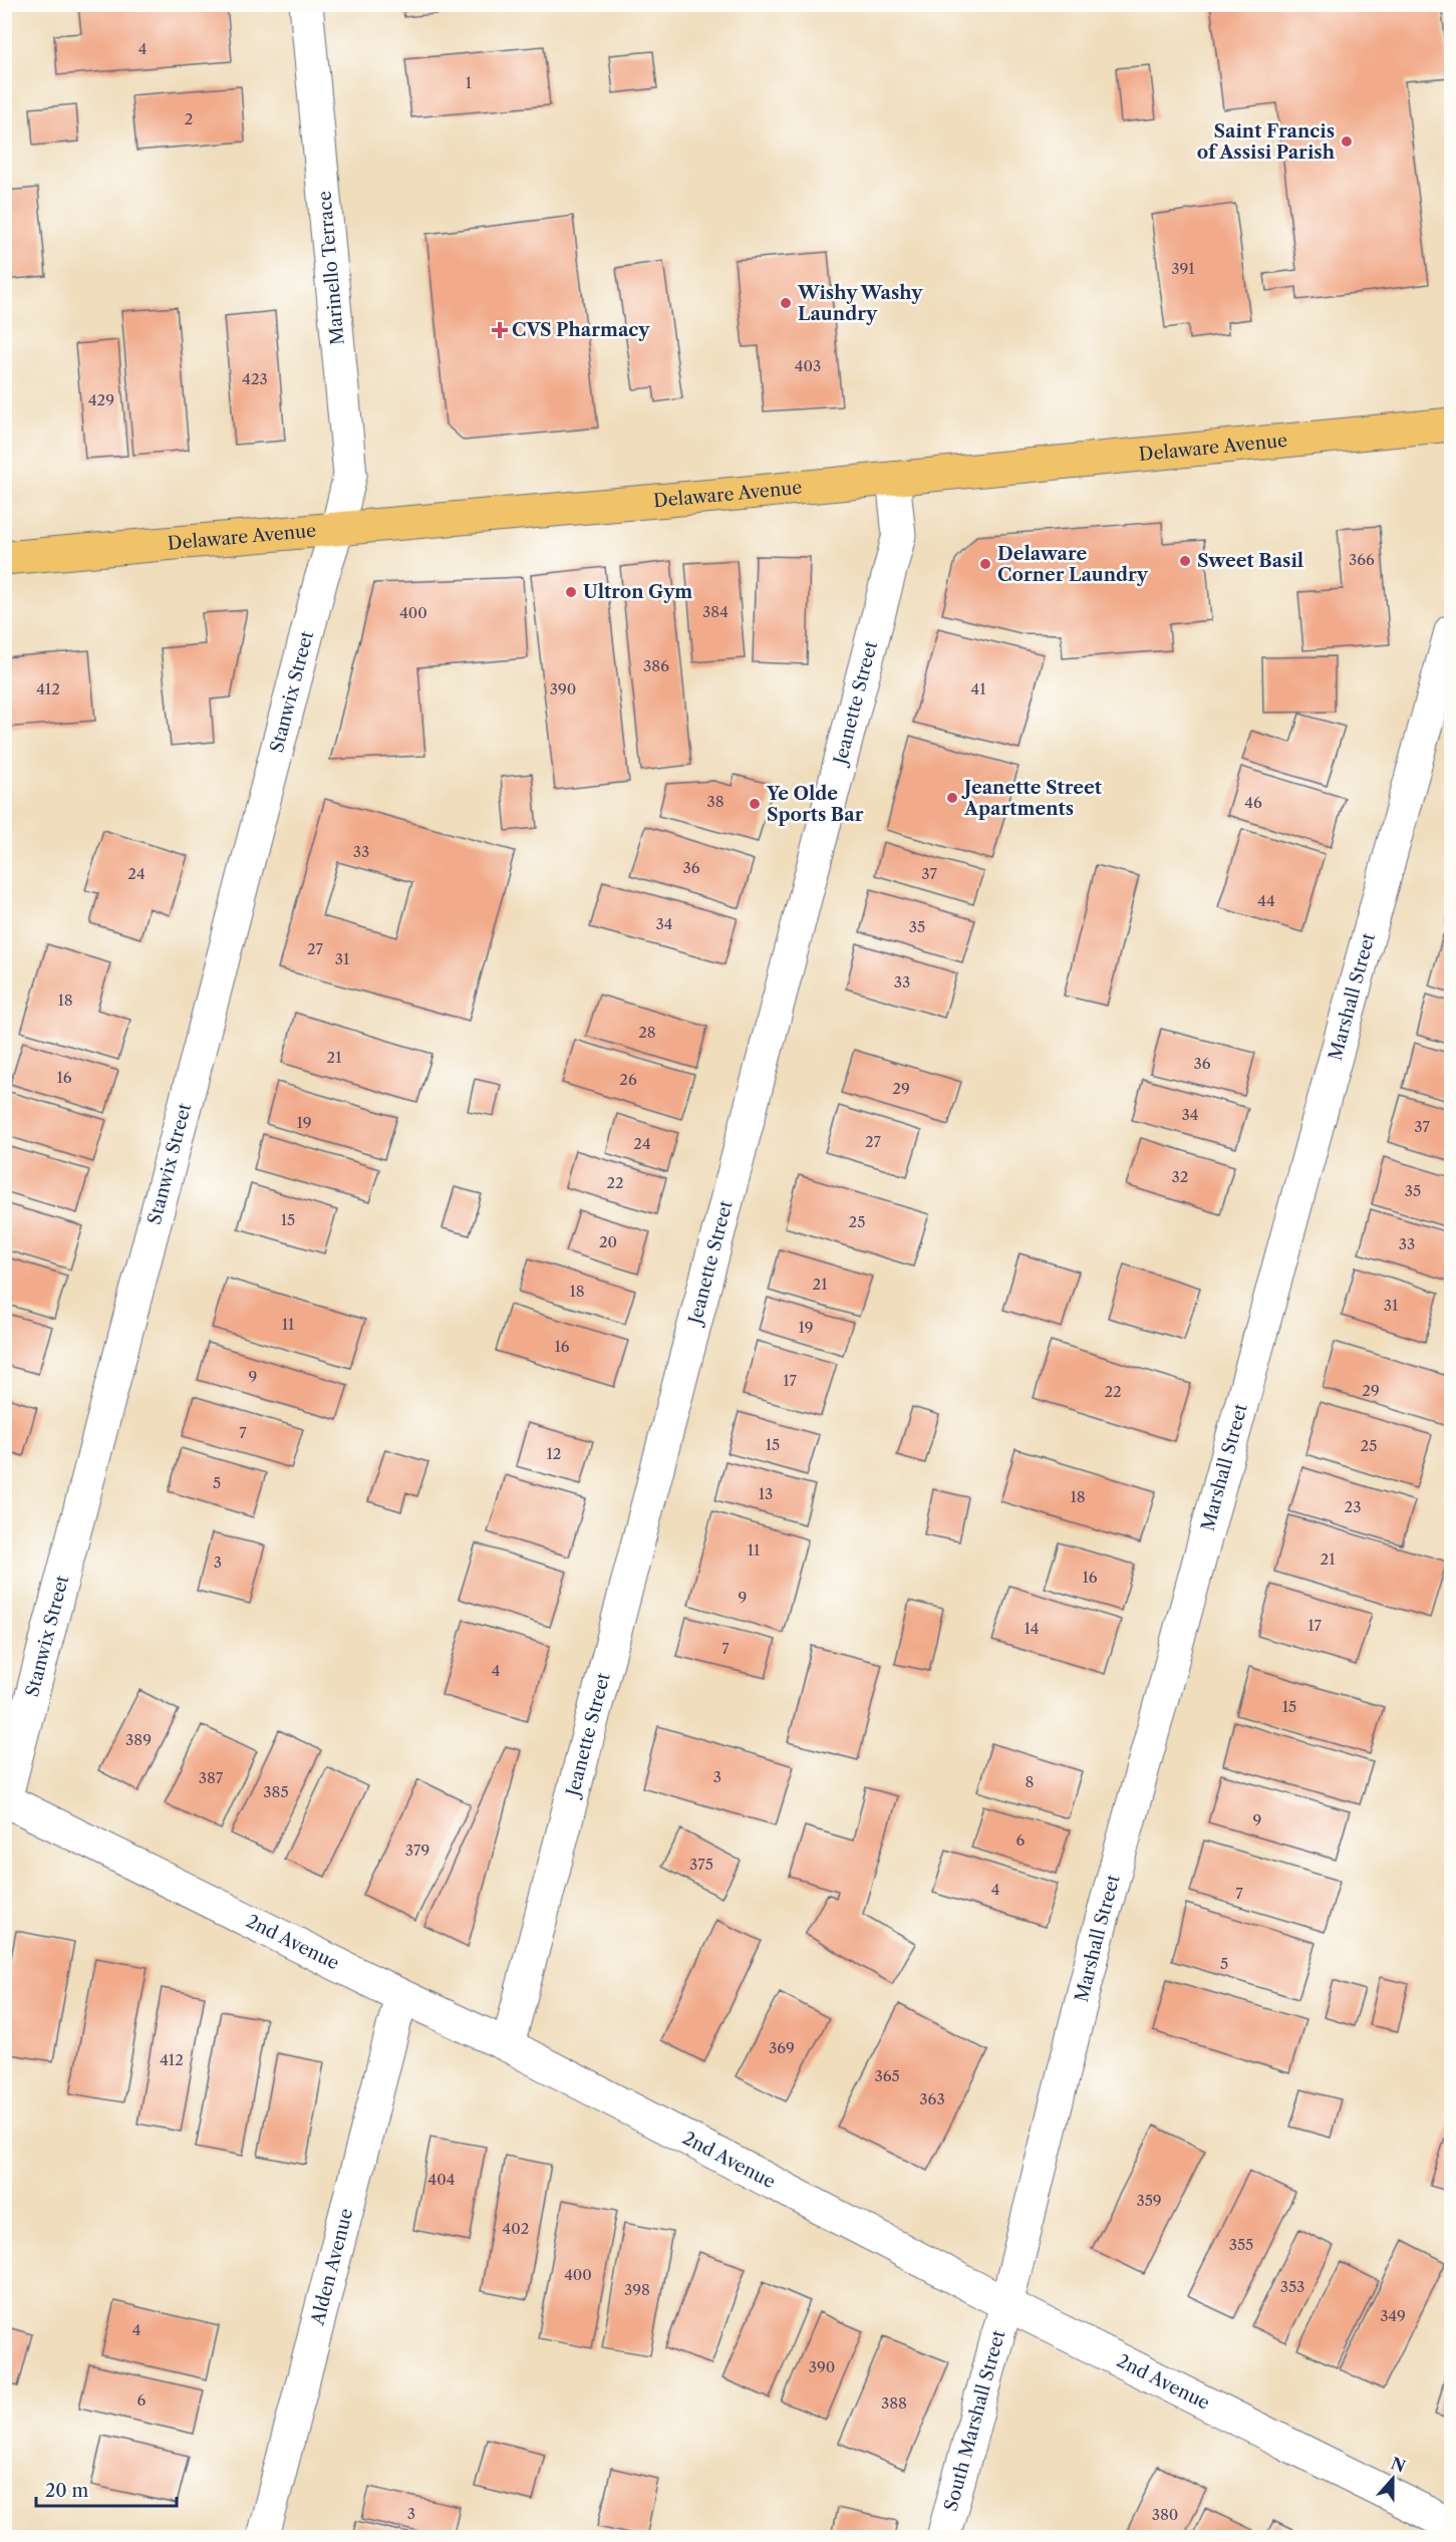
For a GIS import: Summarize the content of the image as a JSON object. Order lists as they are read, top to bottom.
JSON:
{
  "streets": {
    "main road": ["Delaware Avenue"],
    "street": [
      "Marinello Terrace",
      "Stanwix Street",
      "Jeanette Street",
      "Marshall Street",
      "2nd Avenue",
      "Alden Avenue",
      "South Marshall Street"
    ]
  },
  "crossings": [
    ["Marinello Terrace", "Delaware Avenue"],
    ["Marinello Terrace", "Stanwix Street"],
    ["Delaware Avenue", "Stanwix Street"],
    ["Delaware Avenue", "Jeanette Street"],
    ["Stanwix Street", "2nd Avenue"],
    ["Jeanette Street", "2nd Avenue"],
    ["Marshall Street", "2nd Avenue"],
    ["Marshall Street", "South Marshall Street"],
    ["2nd Avenue", "Alden Avenue"],
    ["2nd Avenue", "South Marshall Street"]
  ],
  "places": {
    "other": [
      "Saint Francis of Assisi Parish",
      "Wishy Washy Laundry",
      "Sweet Basil",
      "Delaware Corner Laundry",
      "Ultron Gym",
      "Jeanette Street Apartments",
      "Ye Olde Sports Bar"
    ],
    "health": ["CVS Pharmacy"]
  },
  "house_numbers": [
    "4",
    "1",
    "2",
    "391",
    "403",
    "423",
    "429",
    "366",
    "384",
    "400",
    "386",
    "412",
    "390",
    "41",
    "38",
    "46",
    "33",
    "36",
    "24",
    "37",
    "44",
    "34",
    "35",
    "27",
    "31",
    "33",
    "18",
    "28",
    "21",
    "36",
    "16",
    "26",
    "29",
    "34",
    "19",
    "37",
    "27",
    "24",
    "32",
    "22",
    "35",
    "15",
    "25",
    "20",
    "33",
    "21",
    "18",
    "31",
    "11",
    "19",
    "16",
    "9",
    "17",
    "29",
    "22",
    "7",
    "15",
    "25",
    "12",
    "5",
    "13",
    "18",
    "23",
    "11",
    "21",
    "3",
    "16",
    "9",
    "17",
    "14",
    "7",
    "4",
    "15",
    "389",
    "3",
    "387",
    "8",
    "385",
    "9",
    "6",
    "379",
    "375",
    "4",
    "7",
    "5",
    "369",
    "412",
    "365",
    "363",
    "404",
    "359",
    "402",
    "355",
    "400",
    "353",
    "398",
    "349",
    "4",
    "390",
    "6",
    "388",
    "3",
    "380"
  ],
  "scale_bar": "20 m",
  "north": "top"
}
